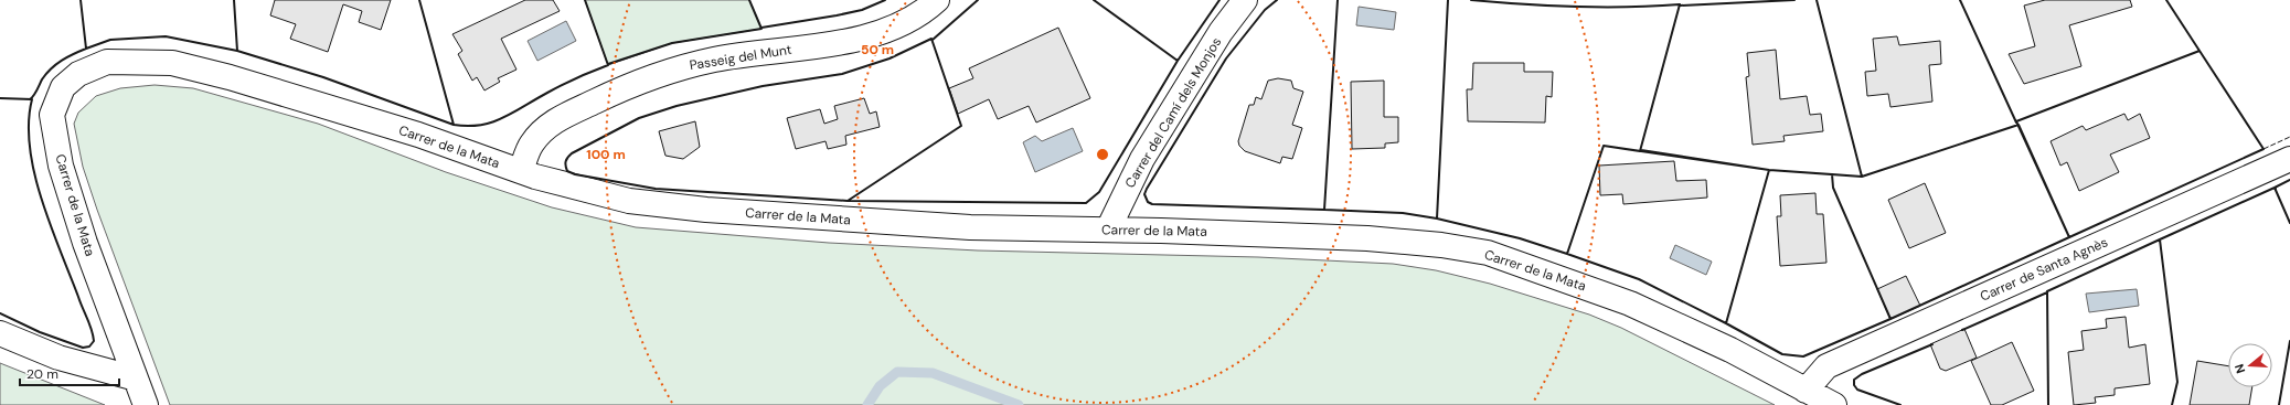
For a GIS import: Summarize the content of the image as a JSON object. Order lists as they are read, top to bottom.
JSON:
{
  "streets": {
    "street": [
      "Passeig del Munt",
      "Carrer del Camí dels Monjos",
      "Carrer de la Mata",
      "Carrer de Santa Agnès"
    ]
  },
  "crossings": [
    ["Passeig del Munt", "Carrer de la Mata"],
    ["Carrer del Camí dels Monjos", "Carrer de la Mata"],
    ["Carrer de la Mata", "Carrer de Santa Agnès"]
  ],
  "scale_bar": "20 m",
  "north": "left",
  "rings": ["50 m", "100 m"]
}
